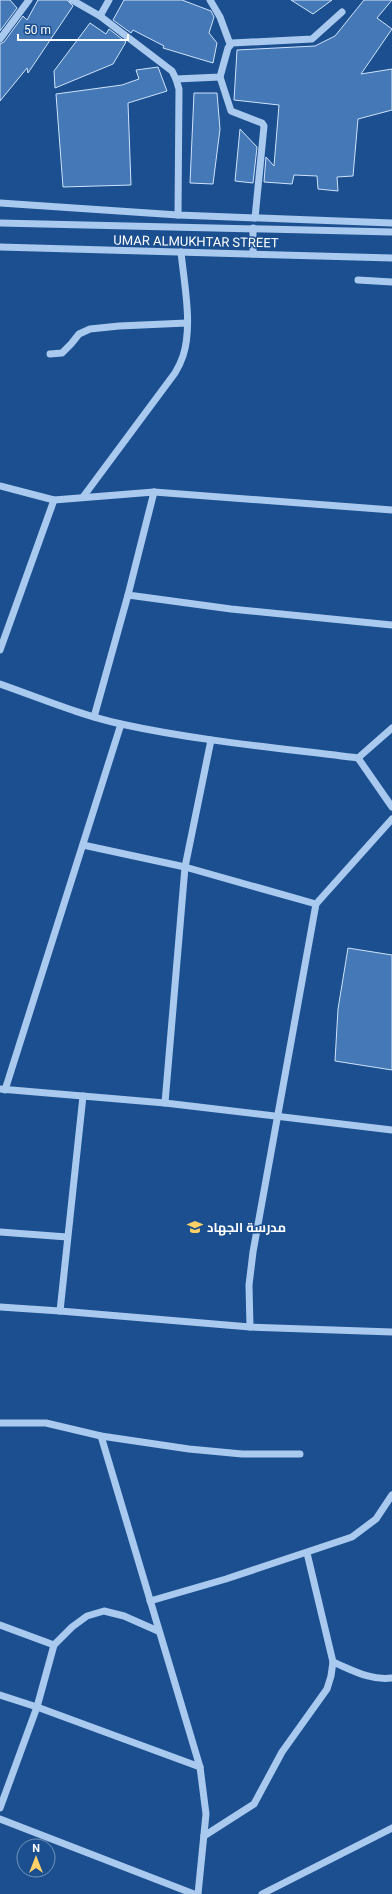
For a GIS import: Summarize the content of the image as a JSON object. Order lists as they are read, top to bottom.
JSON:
{
  "streets": {
    "street": ["UMAR ALMUKHTAR STREET"]
  },
  "places": {
    "school or university": ["مدرسة الجهاد"]
  },
  "scale_bar": "50 m",
  "north": "top"
}
